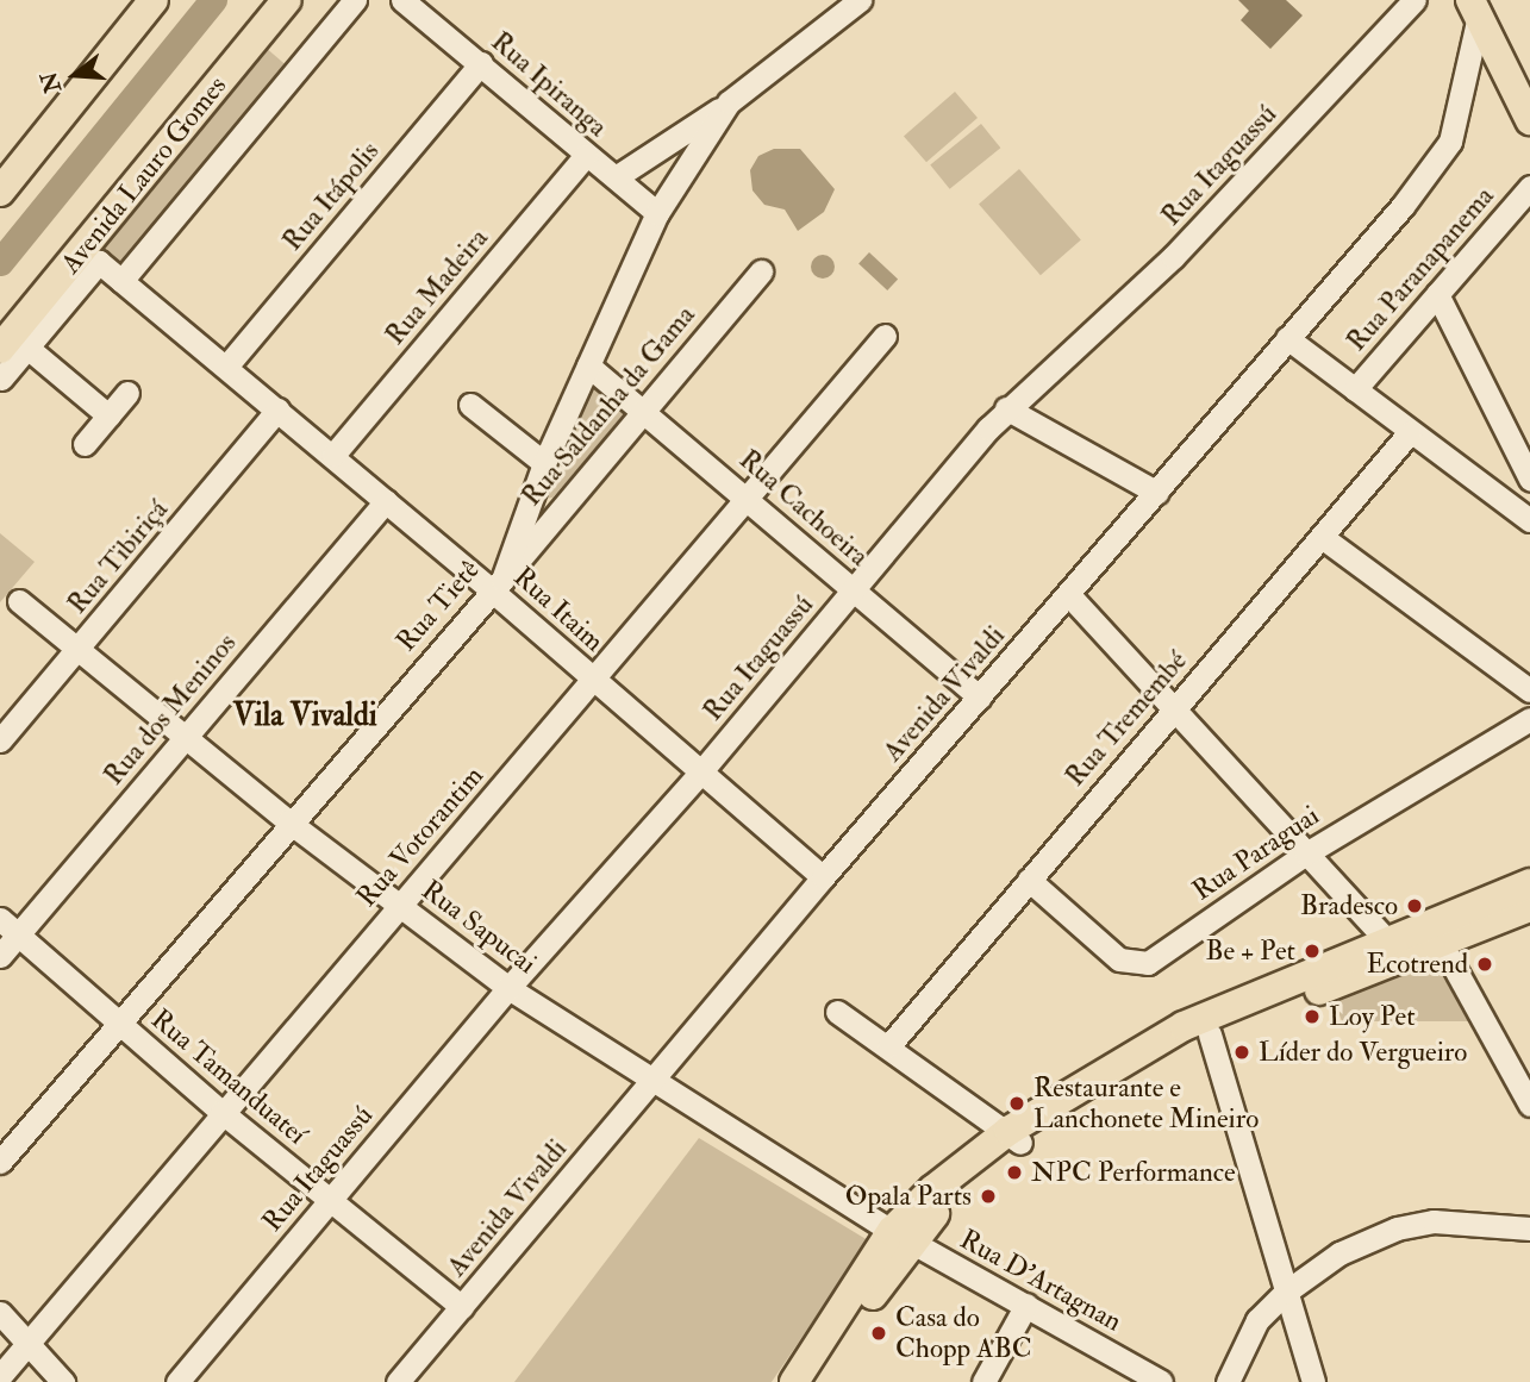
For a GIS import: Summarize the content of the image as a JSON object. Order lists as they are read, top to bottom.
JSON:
{
  "streets": {
    "main road": ["Avenida Lauro Gomes"],
    "street": [
      "Rua Ipiranga",
      "Rua Itaguassú",
      "Rua Itápolis",
      "Rua Paranapanema",
      "Rua Madeira",
      "Rua Saldanha da Gama",
      "Rua Cachoeira",
      "Rua Tibiriçá",
      "Rua Tietê",
      "Rua Itaim",
      "Avenida Vivaldi",
      "Rua dos Meninos",
      "Rua Tremembé",
      "Rua Votorantim",
      "Rua Paraguai",
      "Rua Sapucai",
      "Rua Tamanduateí",
      "Rua D'Artagnan"
    ]
  },
  "crossings": [
    ["Rua Ipiranga", "Rua Itápolis"],
    ["Rua Ipiranga", "Rua Madeira"],
    ["Rua Ipiranga", "Rua Tietê"],
    ["Rua Itaguassú", "Rua Cachoeira"],
    ["Rua Itaguassú", "Rua Itaim"],
    ["Rua Itaguassú", "Rua Sapucai"],
    ["Rua Itaguassú", "Rua Tamanduateí"],
    ["Avenida Lauro Gomes", "Rua Itaim"],
    ["Rua Itápolis", "Rua Itaim"],
    ["Rua Paranapanema", "Avenida Vivaldi"],
    ["Rua Paranapanema", "Rua Tremembé"],
    ["Rua Madeira", "Rua Itaim"],
    ["Rua Saldanha da Gama", "Rua Cachoeira"],
    ["Rua Saldanha da Gama", "Rua Tietê"],
    ["Rua Saldanha da Gama", "Rua Itaim"],
    ["Rua Cachoeira", "Rua Tietê"],
    ["Rua Cachoeira", "Avenida Vivaldi"],
    ["Rua Cachoeira", "Rua Votorantim"],
    ["Rua Tibiriçá", "Rua Itaim"],
    ["Rua Tibiriçá", "Rua Sapucai"],
    ["Rua Tietê", "Rua Itaim"],
    ["Rua Tietê", "Rua Sapucai"],
    ["Rua Tietê", "Rua Tamanduateí"],
    ["Rua Itaim", "Avenida Vivaldi"],
    ["Rua Itaim", "Rua dos Meninos"],
    ["Rua Itaim", "Rua Votorantim"],
    ["Avenida Vivaldi", "Rua Sapucai"],
    ["Avenida Vivaldi", "Rua Tamanduateí"],
    ["Rua dos Meninos", "Rua Sapucai"],
    ["Rua dos Meninos", "Rua Tamanduateí"],
    ["Rua Tremembé", "Rua Paraguai"],
    ["Rua Votorantim", "Rua Sapucai"],
    ["Rua Votorantim", "Rua Tamanduateí"],
    ["Rua Sapucai", "Rua D'Artagnan"]
  ],
  "districts": ["Vila Vivaldi"],
  "places": [
    "Bradesco",
    "Be + Pet",
    "Ecotrend",
    "Loy Pet",
    "Líder do Vergueiro",
    "Restaurante e Lanchonete Mineiro",
    "NPC Performance",
    "Opala Parts",
    "Casa do Chopp ABC"
  ],
  "north": "left"
}
